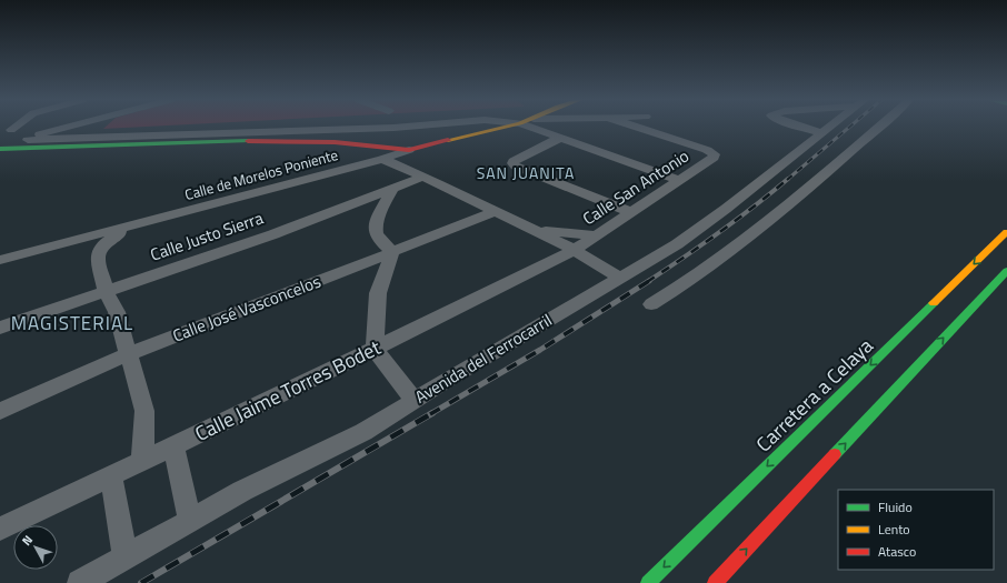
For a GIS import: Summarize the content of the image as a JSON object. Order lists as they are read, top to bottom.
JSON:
{
  "streets": {
    "main road": ["Calle de Morelos Poniente", "Carretera a Celaya"],
    "street": [
      "Calle San Antonio",
      "Calle Justo Sierra",
      "Calle José Vasconcelos",
      "Avenida del Ferrocarril",
      "Calle Jaime Torres Bodet"
    ]
  },
  "crossings": [
    ["Calle San Antonio", "Calle Jaime Torres Bodet"]
  ],
  "districts": ["SAN JUANITA", "MAGISTERIAL"],
  "legend": ["Fluido", "Lento", "Atasco"],
  "north": "top left"
}
